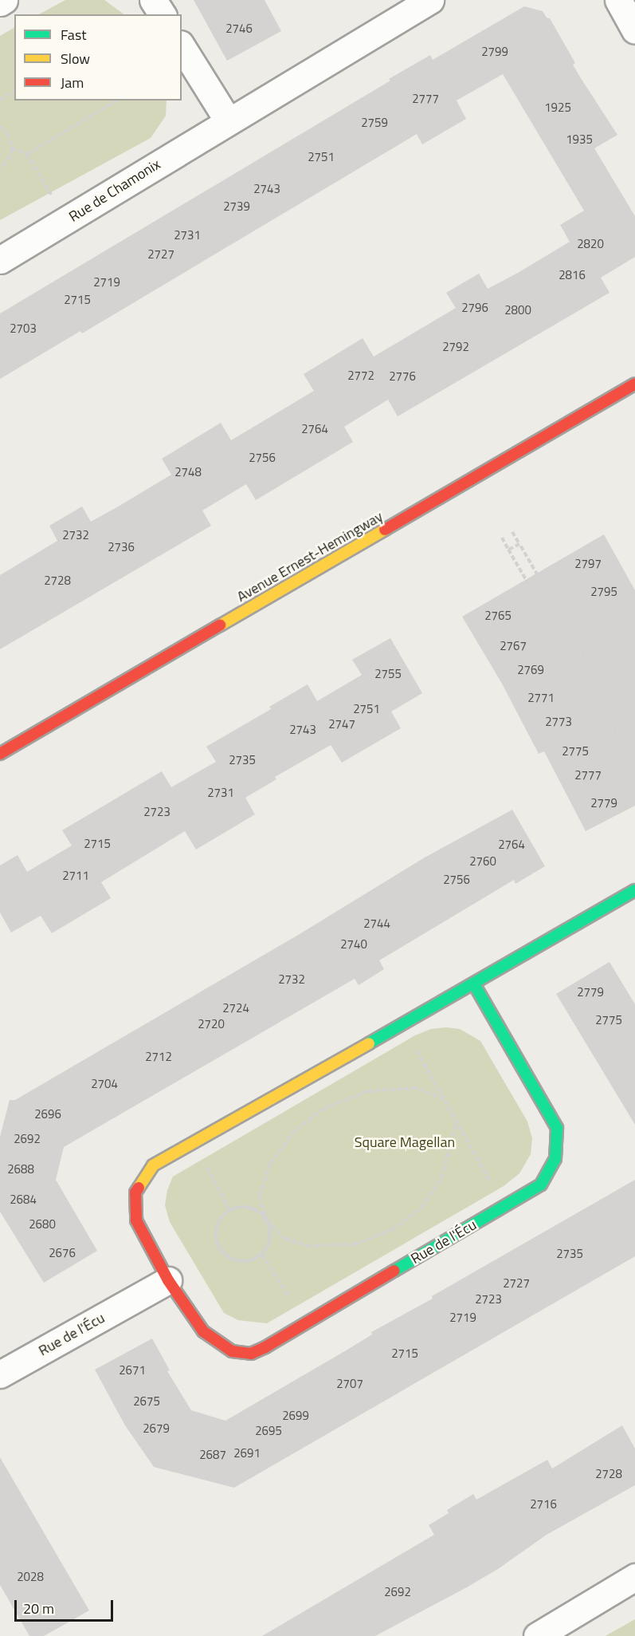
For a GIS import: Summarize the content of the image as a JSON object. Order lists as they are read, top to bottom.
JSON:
{
  "streets": {
    "street": ["Rue de Chamonix", "Avenue Ernest-Hemingway", "Rue de l'Écu"]
  },
  "parks": ["Square Magellan"],
  "house_numbers": [
    "2746",
    "2799",
    "2777",
    "1925",
    "2759",
    "1935",
    "2751",
    "2743",
    "2739",
    "2731",
    "2820",
    "2727",
    "2816",
    "2719",
    "2715",
    "2796",
    "2800",
    "2703",
    "2792",
    "2772",
    "2776",
    "2764",
    "2756",
    "2748",
    "2732",
    "2736",
    "2797",
    "2728",
    "2795",
    "2765",
    "2767",
    "2769",
    "2755",
    "2771",
    "2751",
    "2773",
    "2747",
    "2743",
    "2775",
    "2735",
    "2777",
    "2731",
    "2779",
    "2723",
    "2715",
    "2764",
    "2760",
    "2711",
    "2756",
    "2744",
    "2740",
    "2732",
    "2779",
    "2724",
    "2775",
    "2720",
    "2712",
    "2704",
    "2696",
    "2692",
    "2688",
    "2684",
    "2680",
    "2676",
    "2735",
    "2727",
    "2723",
    "2719",
    "2715",
    "2671",
    "2707",
    "2675",
    "2699",
    "2679",
    "2695",
    "2691",
    "2687",
    "2728",
    "2716",
    "2028",
    "2692"
  ],
  "legend": ["Fast", "Slow", "Jam"],
  "scale_bar": "20 m"
}
